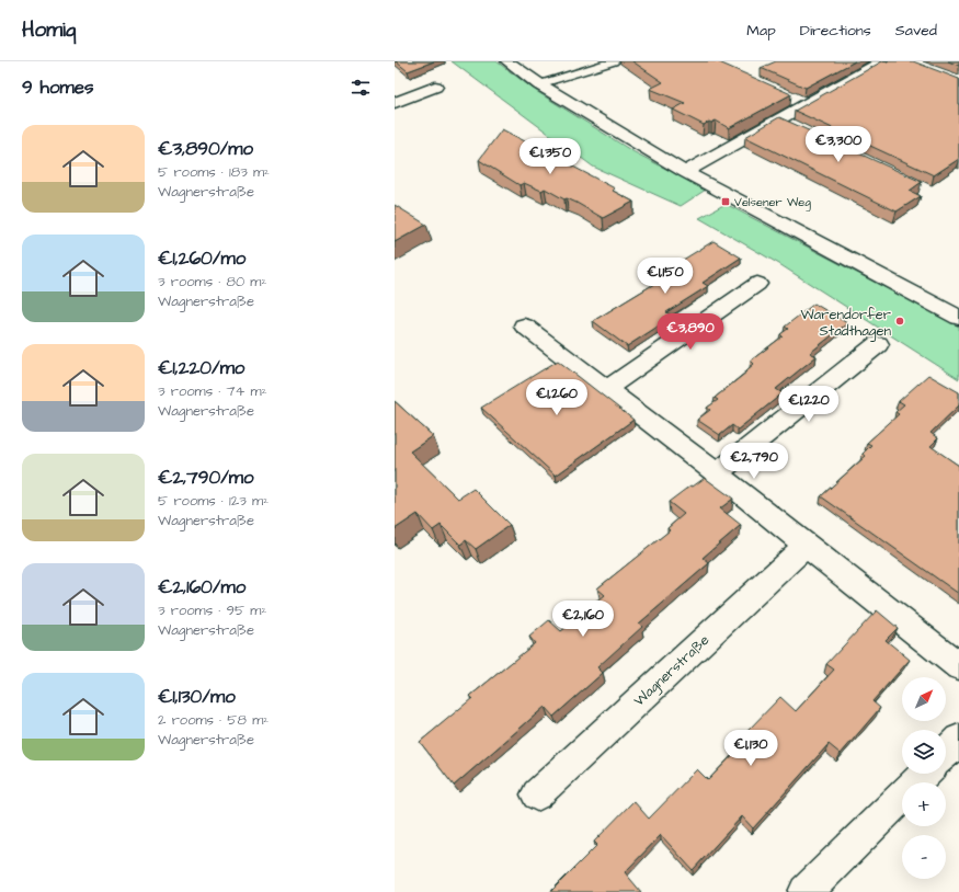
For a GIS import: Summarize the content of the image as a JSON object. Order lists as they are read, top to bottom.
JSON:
{
  "streets": {
    "street": ["Wagnerstraße"]
  },
  "places": {
    "transit": ["Velsener Weg"],
    "other": ["Warendorfer Stadthagen"]
  },
  "north": "top right",
  "page": {
    "header": "Homiq",
    "nav": ["Map", "Directions", "Saved"],
    "heading": "9 homes",
    "list": [
      {
        "name": "€3,890/mo",
        "note": "5 rooms · 183 m² · Wagnerstraße"
      },
      {
        "name": "€1,260/mo",
        "note": "3 rooms · 80 m² · Wagnerstraße"
      },
      {
        "name": "€1,220/mo",
        "note": "3 rooms · 74 m² · Wagnerstraße"
      },
      {
        "name": "€2,790/mo",
        "note": "5 rooms · 123 m² · Wagnerstraße"
      },
      {
        "name": "€2,160/mo",
        "note": "3 rooms · 95 m² · Wagnerstraße"
      },
      {
        "name": "€1,130/mo",
        "note": "2 rooms · 58 m² · Wagnerstraße"
      }
    ],
    "price": [
      "€3,300",
      "€1,350",
      "€1,150",
      "€3,890",
      "€1,260",
      "€1,220",
      "€2,790",
      "€2,160",
      "€1,130"
    ],
    "map_buttons": ["+", "−"]
  }
}
